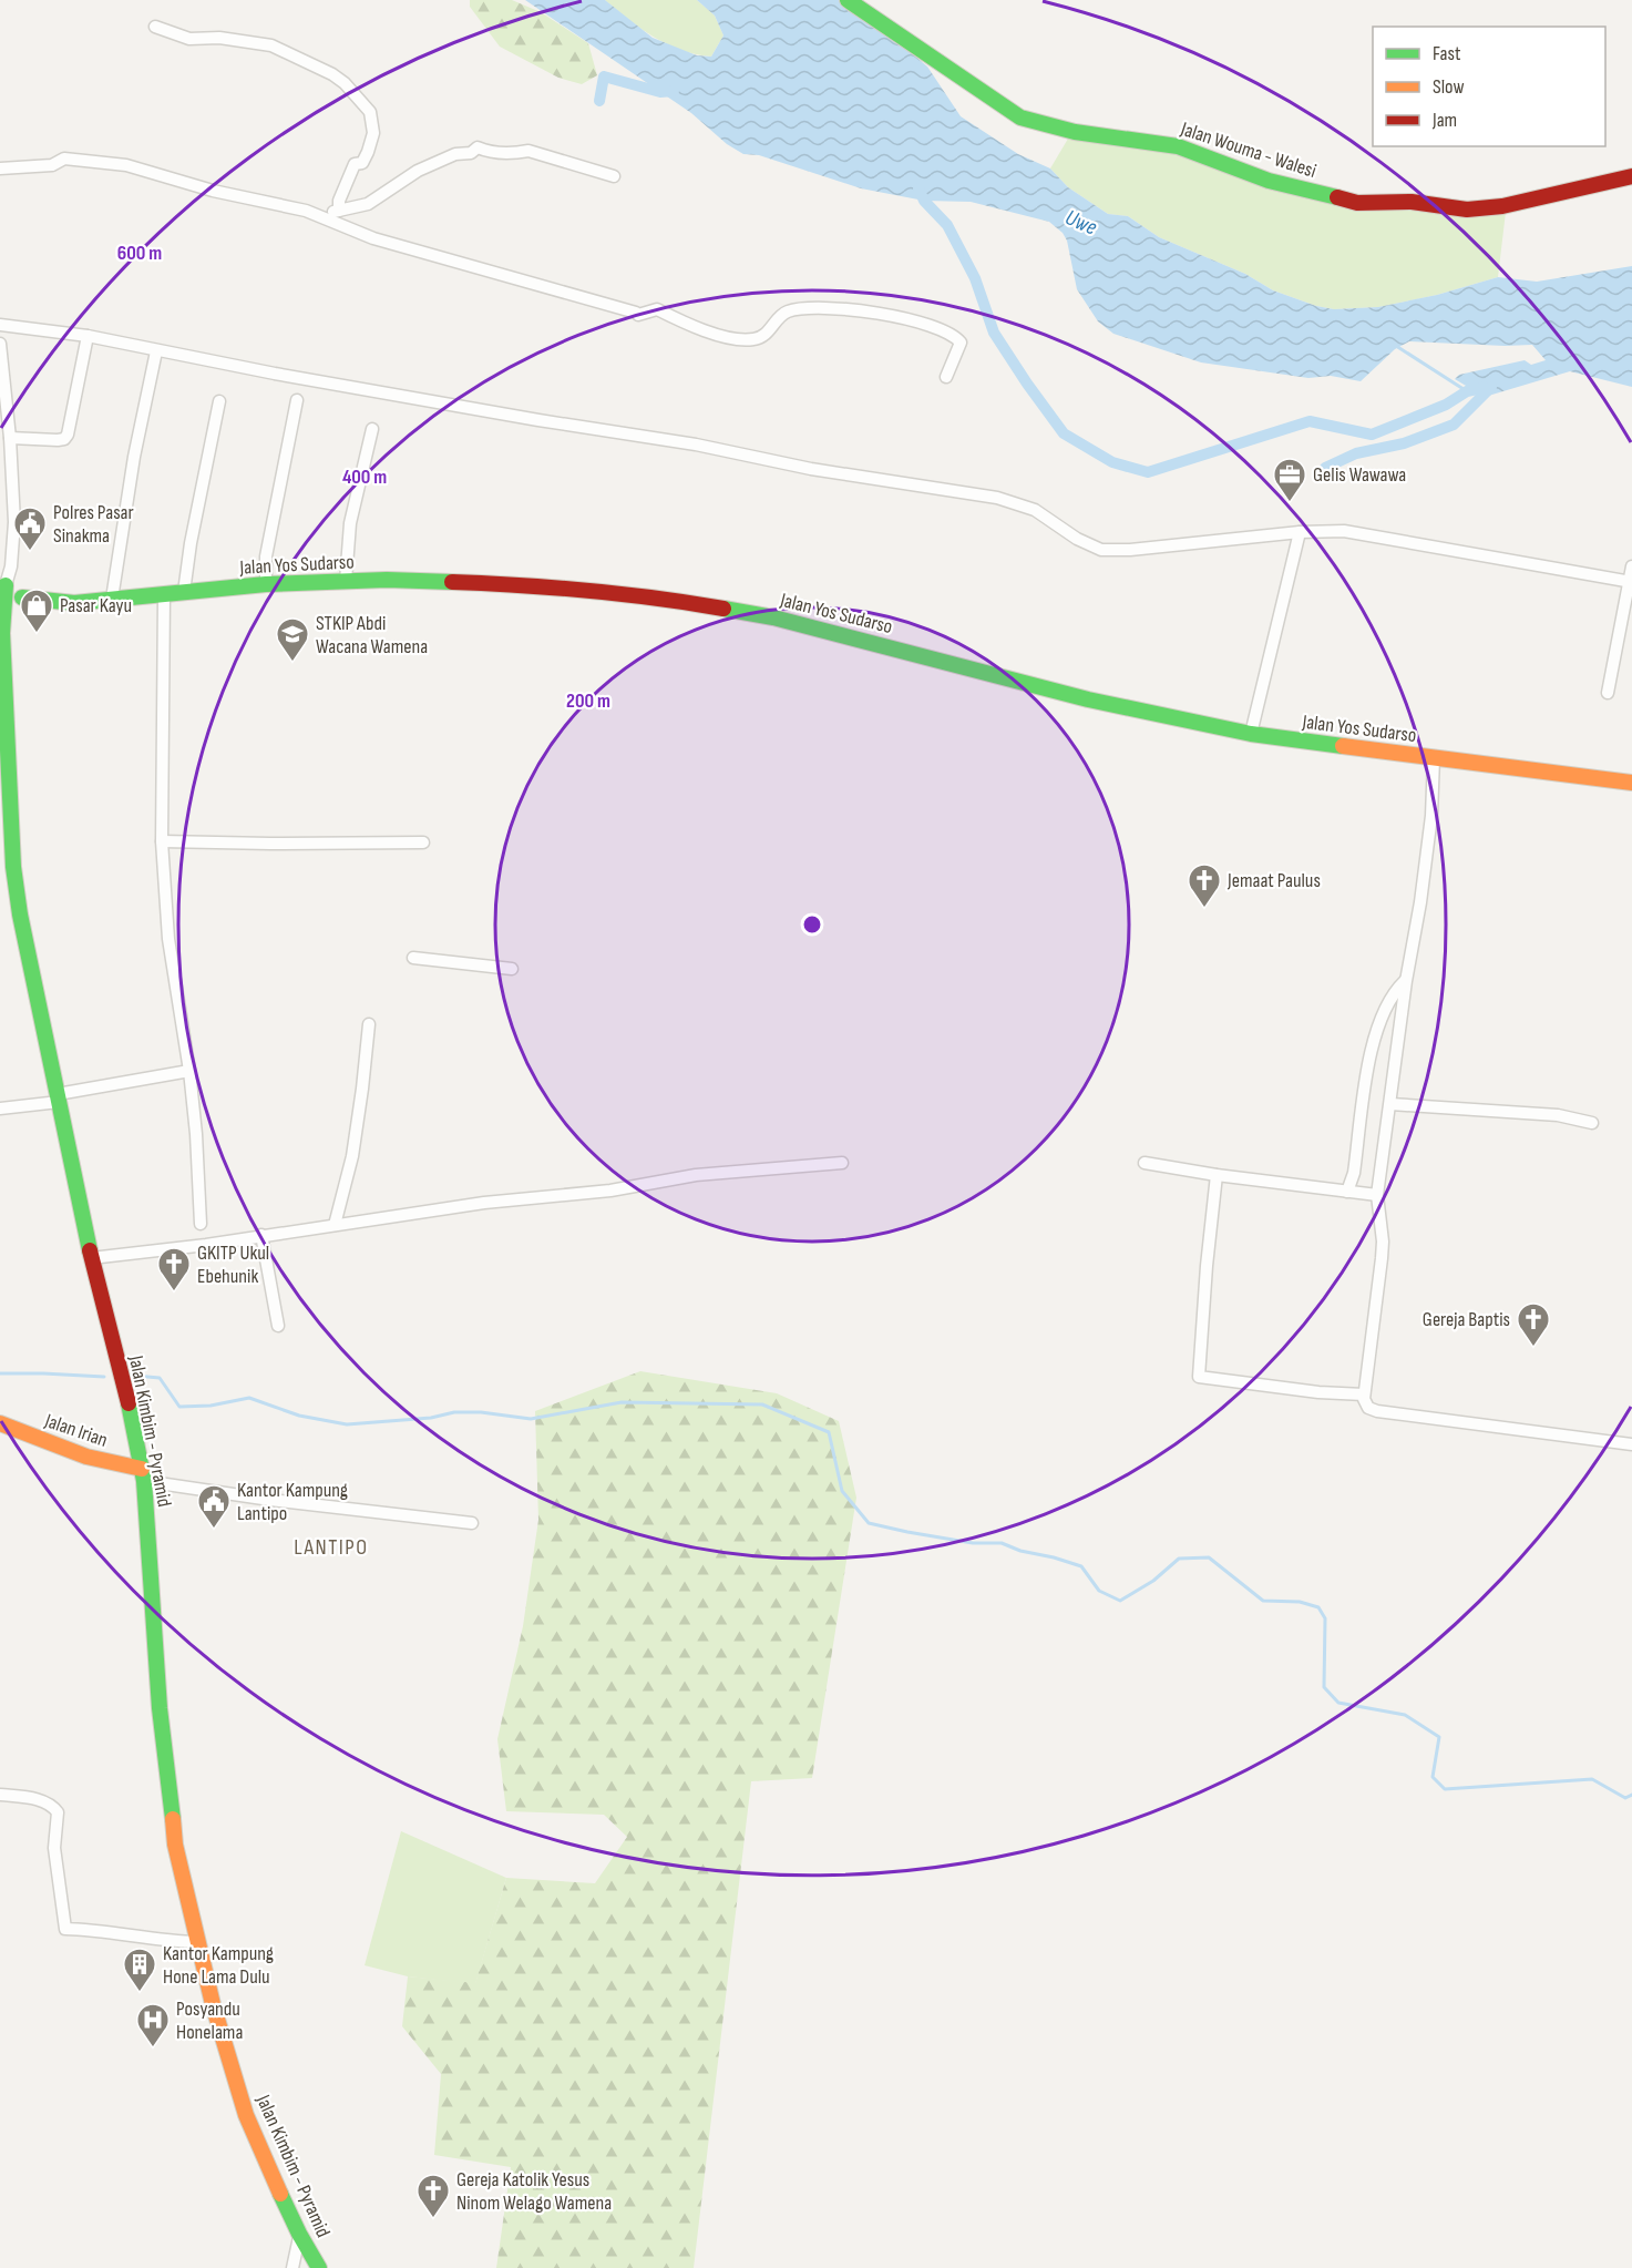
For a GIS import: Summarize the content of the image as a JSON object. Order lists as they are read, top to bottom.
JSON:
{
  "streets": {
    "main road": [
      "Jalan Wouma - Walesi",
      "Jalan Yos Sudarso",
      "Jalan Irian",
      "Jalan Kimbim - Pyramid"
    ]
  },
  "crossings": [
    ["Jalan Yos Sudarso", "Jalan Kimbim - Pyramid"],
    ["Jalan Irian", "Jalan Kimbim - Pyramid"]
  ],
  "districts": ["LANTIPO"],
  "water": ["Uwe"],
  "places": {
    "office": ["Gelis Wawawa"],
    "public building": ["Polres Pasar Sinakma", "Kantor Kampung Lantipo"],
    "shop": ["Pasar Kayu"],
    "school or university": ["STKIP Abdi Wacana Wamena"],
    "church": [
      "Jemaat Paulus",
      "GKITP Ukul Ebehunik",
      "Gereja Baptis",
      "Gereja Katolik Yesus Ninom Welago Wamena"
    ],
    "building": ["Kantor Kampung Hone Lama Dulu"],
    "hospital": ["Posyandu Honelama"]
  },
  "legend": ["Fast", "Slow", "Jam"],
  "rings": ["600 m", "400 m", "200 m"]
}
